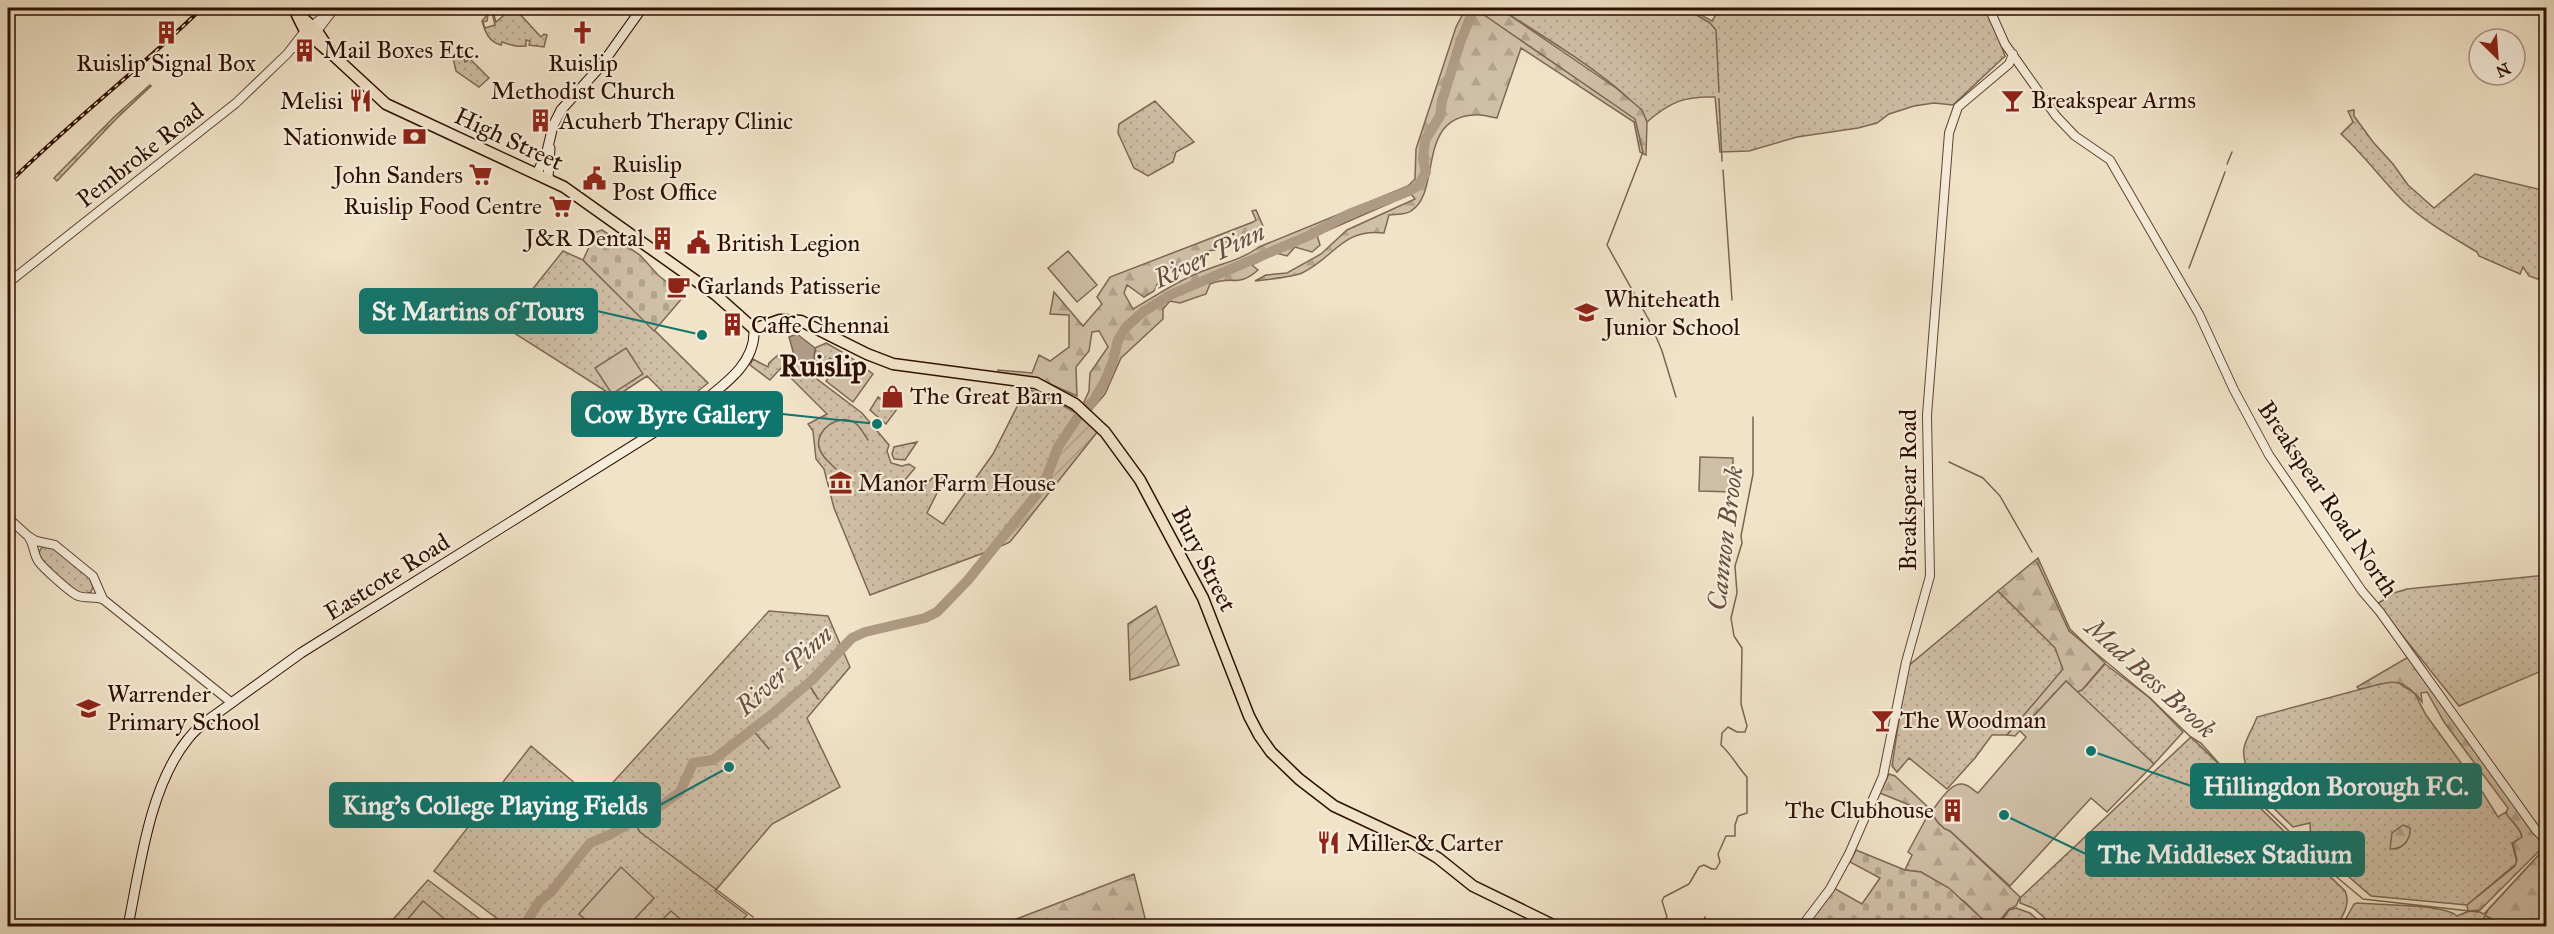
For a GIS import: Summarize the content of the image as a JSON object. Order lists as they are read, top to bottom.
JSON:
{
  "streets": {
    "main road": ["High Street", "Bury Street", "Eastcote Road"],
    "street": ["Pembroke Road", "Breakspear Road", "Breakspear Road North"]
  },
  "crossings": [
    ["High Street", "Pembroke Road"],
    ["High Street", "Bury Street"],
    ["High Street", "Eastcote Road"],
    ["Breakspear Road", "Breakspear Road North"],
    ["Bury Street", "Eastcote Road"]
  ],
  "districts": ["Ruislip"],
  "water": ["River Pinn", "Cannon Brook", "Mad Bess Brook"],
  "places": {
    "building": [
      "Ruislip Signal Box",
      "Mail Boxes Etc.",
      "Acuherb Therapy Clinic",
      "J&R Dental",
      "Caffe Chennai",
      "The Clubhouse"
    ],
    "church": ["Ruislip Methodist Church"],
    "bar": ["Breakspear Arms", "The Woodman"],
    "restaurant": ["Melisi", "Miller & Carter"],
    "bank": ["Nationwide"],
    "supermarket": ["John Sanders", "Ruislip Food Centre"],
    "public building": ["Ruislip Post Office", "British Legion"],
    "cafe": ["Garlands Patisserie"],
    "school or university": ["Whiteheath Junior School", "Warrender Primary School"],
    "other": [
      "St Martins of Tours",
      "Cow Byre Gallery",
      "Hillingdon Borough F.C.",
      "King's College Playing Fields",
      "The Middlesex Stadium"
    ],
    "shop": ["The Great Barn"],
    "museum": ["Manor Farm House"]
  },
  "north": "bottom right"
}
